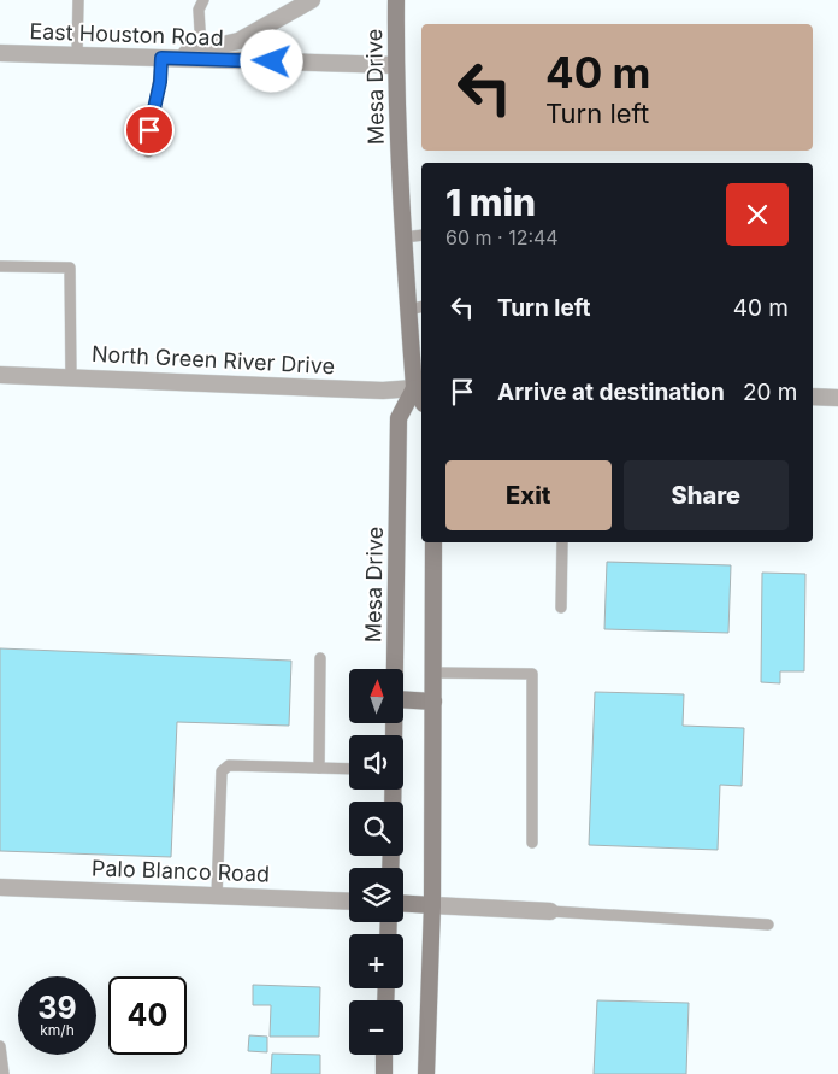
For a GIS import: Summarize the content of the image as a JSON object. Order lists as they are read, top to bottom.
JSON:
{
  "streets": {
    "main road": ["Mesa Drive"],
    "street": ["East Houston Road", "North Green River Drive", "Palo Blanco Road"]
  },
  "crossings": [
    ["East Houston Road", "Mesa Drive"],
    ["Mesa Drive", "North Green River Drive"]
  ],
  "north": "top",
  "page": {
    "turn": ["40 m", "Turn left"],
    "heading": ["1 min", "60 m · 12:44"],
    "list": [
      {
        "name": "Turn left",
        "value": "40 m"
      },
      {
        "name": "Arrive at destination",
        "value": "20 m"
      }
    ],
    "buttons": ["Exit", "Share"],
    "map_buttons": ["+", "−"],
    "speed": "39 km/h",
    "limit": "40"
  }
}
